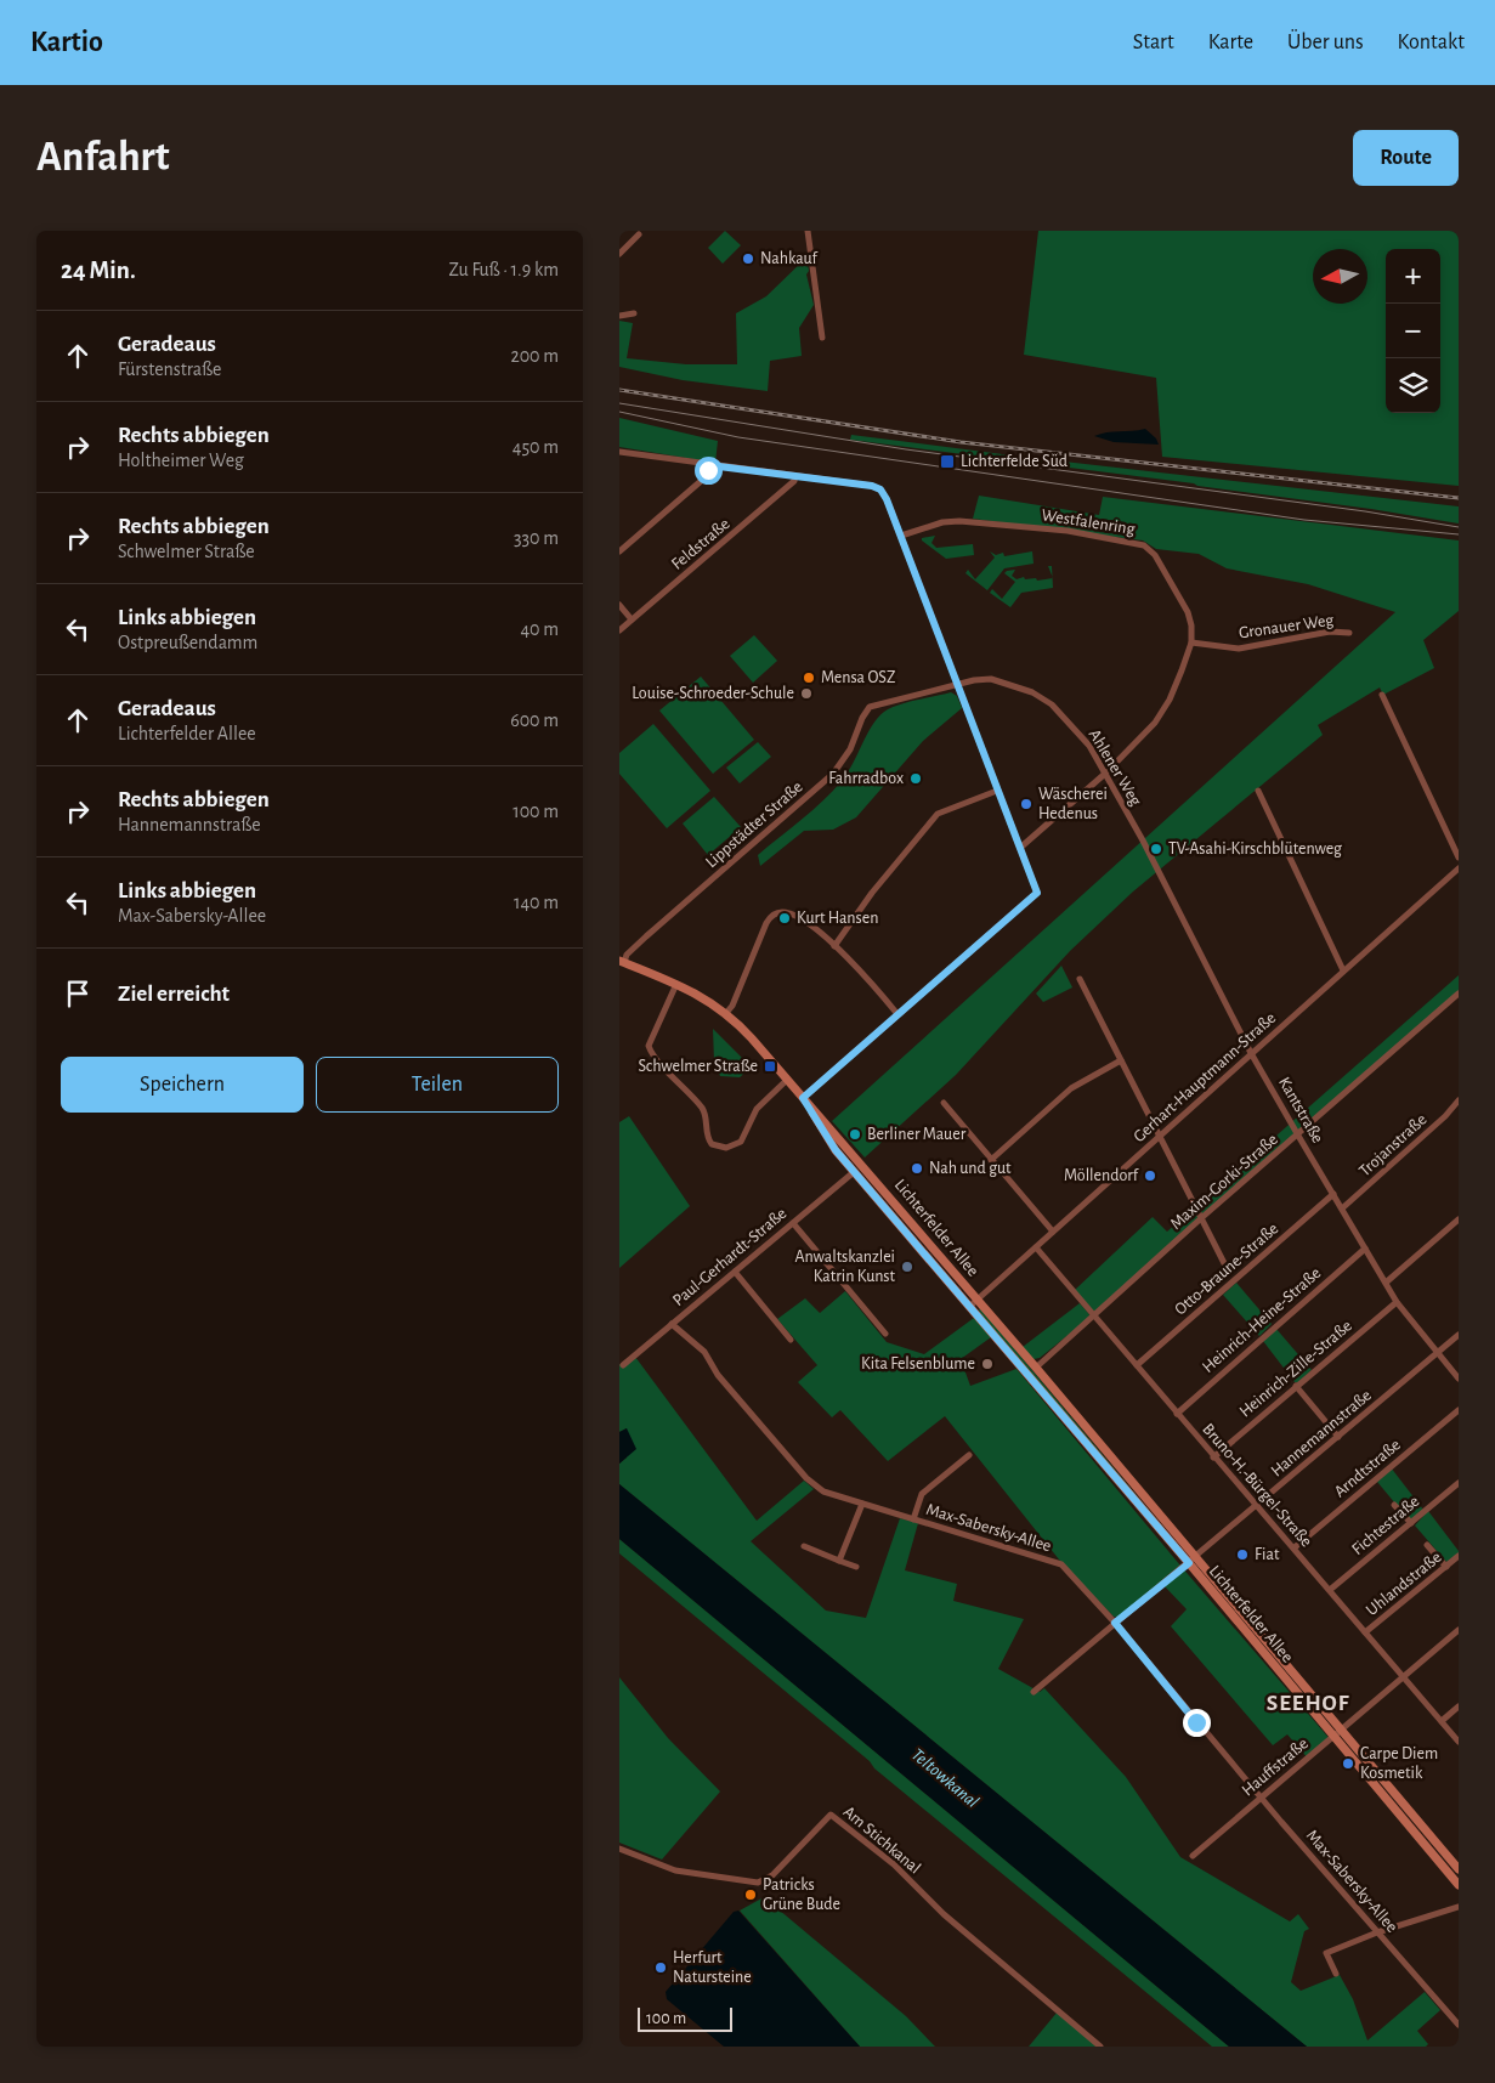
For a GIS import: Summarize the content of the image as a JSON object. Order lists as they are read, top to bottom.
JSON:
{
  "streets": {
    "main road": ["Lichterfelder Allee"],
    "street": [
      "Westfalenring",
      "Feldstraße",
      "Gronauer Weg",
      "Ahlener Weg",
      "Lippstädter Straße",
      "Gerhart-Hauptmann-Straße",
      "Kantstraße",
      "Trojanstraße",
      "Maxim-Gorki-Straße",
      "Paul-Gerhardt-Straße",
      "Otto-Braune-Straße",
      "Heinrich-Heine-Straße",
      "Heinrich-Zille-Straße",
      "Hannemannstraße",
      "Arndtstraße",
      "Bruno-H.-Bürgel-Straße",
      "Fichtestraße",
      "Max-Sabersky-Allee",
      "Uhlandstraße",
      "Hauffstraße",
      "Am Stichkanal"
    ]
  },
  "crossings": [
    ["Westfalenring", "Gronauer Weg"],
    ["Westfalenring", "Ahlener Weg"],
    ["Ahlener Weg", "Lippstädter Straße"],
    ["Ahlener Weg", "Kantstraße"],
    ["Gerhart-Hauptmann-Straße", "Kantstraße"],
    ["Gerhart-Hauptmann-Straße", "Lichterfelder Allee"],
    ["Gerhart-Hauptmann-Straße", "Bruno-H.-Bürgel-Straße"],
    ["Kantstraße", "Trojanstraße"],
    ["Kantstraße", "Maxim-Gorki-Straße"],
    ["Kantstraße", "Otto-Braune-Straße"],
    ["Kantstraße", "Heinrich-Heine-Straße"],
    ["Kantstraße", "Heinrich-Zille-Straße"],
    ["Kantstraße", "Hannemannstraße"],
    ["Maxim-Gorki-Straße", "Lichterfelder Allee"],
    ["Maxim-Gorki-Straße", "Bruno-H.-Bürgel-Straße"],
    ["Lichterfelder Allee", "Paul-Gerhardt-Straße"],
    ["Lichterfelder Allee", "Hannemannstraße"],
    ["Lichterfelder Allee", "Hauffstraße"],
    ["Paul-Gerhardt-Straße", "Max-Sabersky-Allee"],
    ["Otto-Braune-Straße", "Bruno-H.-Bürgel-Straße"],
    ["Heinrich-Heine-Straße", "Bruno-H.-Bürgel-Straße"],
    ["Heinrich-Zille-Straße", "Bruno-H.-Bürgel-Straße"],
    ["Hannemannstraße", "Bruno-H.-Bürgel-Straße"],
    ["Hannemannstraße", "Max-Sabersky-Allee"],
    ["Arndtstraße", "Bruno-H.-Bürgel-Straße"],
    ["Bruno-H.-Bürgel-Straße", "Fichtestraße"],
    ["Bruno-H.-Bürgel-Straße", "Uhlandstraße"],
    ["Bruno-H.-Bürgel-Straße", "Hauffstraße"],
    ["Max-Sabersky-Allee", "Hauffstraße"]
  ],
  "districts": ["SEEHOF"],
  "water": ["Teltowkanal"],
  "places": {
    "other": [
      "Nahkauf",
      "Mensa OSZ",
      "Louise-Schroeder-Schule",
      "Fahrradbox",
      "Wäscherei Hedenus",
      "TV-Asahi-Kirschblütenweg",
      "Kurt Hansen",
      "Berliner Mauer",
      "Nah und gut",
      "Möllendorf",
      "Anwaltskanzlei Katrin Kunst",
      "Kita Felsenblume",
      "Fiat",
      "Carpe Diem Kosmetik",
      "Patricks Grüne Bude",
      "Herfurt Natursteine"
    ],
    "transit": ["Lichterfelde Süd", "Schwelmer Straße"]
  },
  "scale_bar": "100 m",
  "north": "left",
  "page": {
    "header": "Kartio",
    "nav": [
      "Start",
      "Karte",
      "Über uns",
      "Kontakt"
    ],
    "buttons": [
      "Route",
      ["Speichern", "Teilen"]
    ],
    "title": "Anfahrt",
    "heading": ["24 Min.", "Zu Fuß · 1.9 km"],
    "map_buttons": ["+", "−"],
    "list": [
      ["Geradeaus", "Fürstenstraße", "200 m"],
      ["Rechts abbiegen", "Holtheimer Weg", "450 m"],
      ["Rechts abbiegen", "Schwelmer Straße", "330 m"],
      ["Links abbiegen", "Ostpreußendamm", "40 m"],
      ["Geradeaus", "Lichterfelder Allee", "600 m"],
      ["Rechts abbiegen", "Hannemannstraße", "100 m"],
      ["Links abbiegen", "Max-Sabersky-Allee", "140 m"],
      "Ziel erreicht"
    ],
    "scale": "100 m"
  }
}
